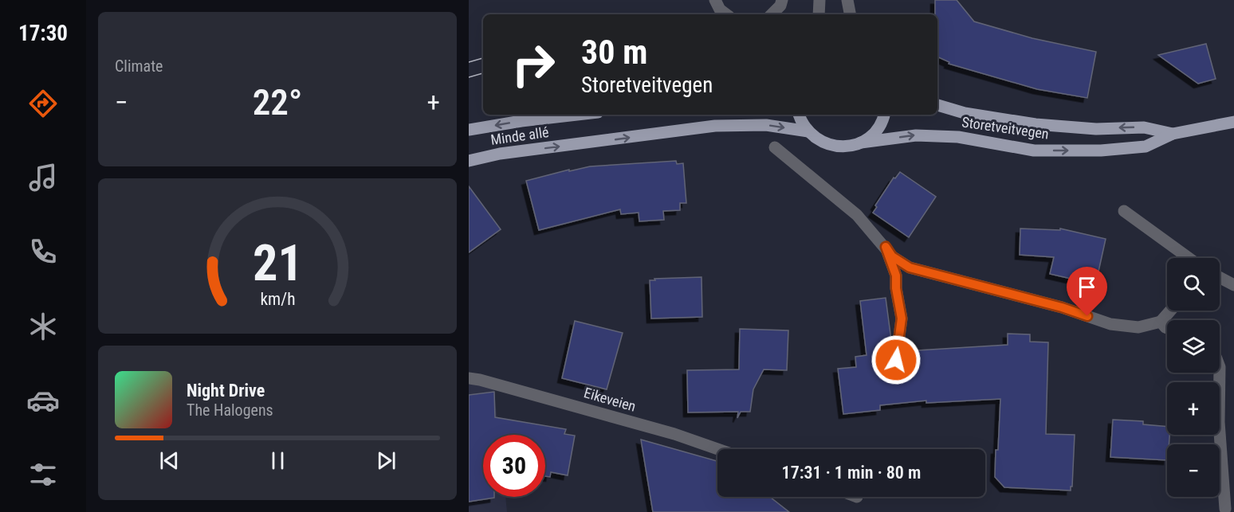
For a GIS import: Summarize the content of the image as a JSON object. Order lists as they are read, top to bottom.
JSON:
{
  "streets": {
    "main road": ["Storetveitvegen", "Minde allé"],
    "street": ["Eikeveien"]
  },
  "crossings": [
    ["Storetveitvegen", "Minde allé"]
  ],
  "page": {
    "tabs": "17:30",
    "tile": "Climate",
    "turn": ["30 m", "Storetveitvegen"],
    "heat": ["−", "22°", "+"],
    "map_buttons": ["+", "−"],
    "song": ["Night Drive", "The Halogens"],
    "limit": "30",
    "trip": "17:31 · 1 min · 80 m",
    "gauge": ["21", "km/h"]
  }
}
